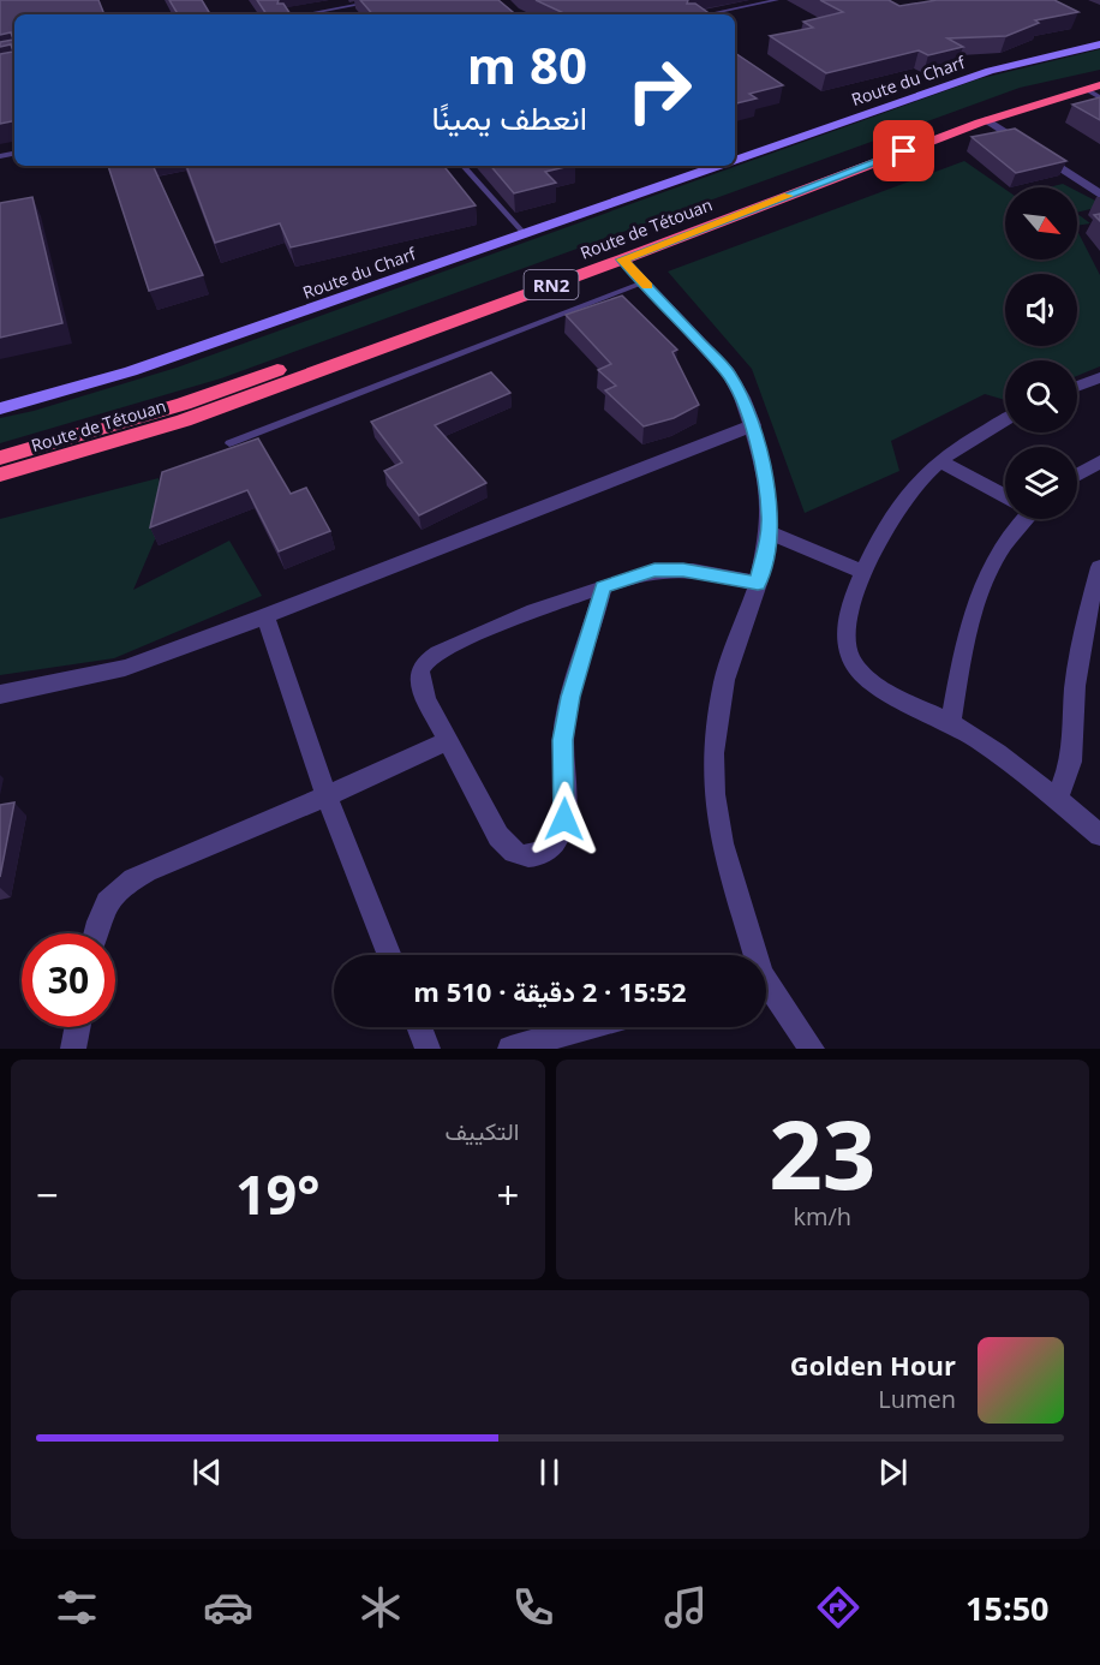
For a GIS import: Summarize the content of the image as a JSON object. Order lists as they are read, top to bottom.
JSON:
{
  "streets": {
    "highway": ["Route de Tétouan", "RN2"],
    "street": ["Route du Charf"]
  },
  "north": "bottom right",
  "page": {
    "turn": ["80 m", "انعطف يمينًا"],
    "limit": "30",
    "trip": "15:52 · 2 دقيقة · 510 m",
    "tile": [
      ["23", "km/h"],
      "التكييف"
    ],
    "heat": ["−", "19°", "+"],
    "song": ["Golden Hour", "Lumen"],
    "tabs": "15:50"
  }
}
